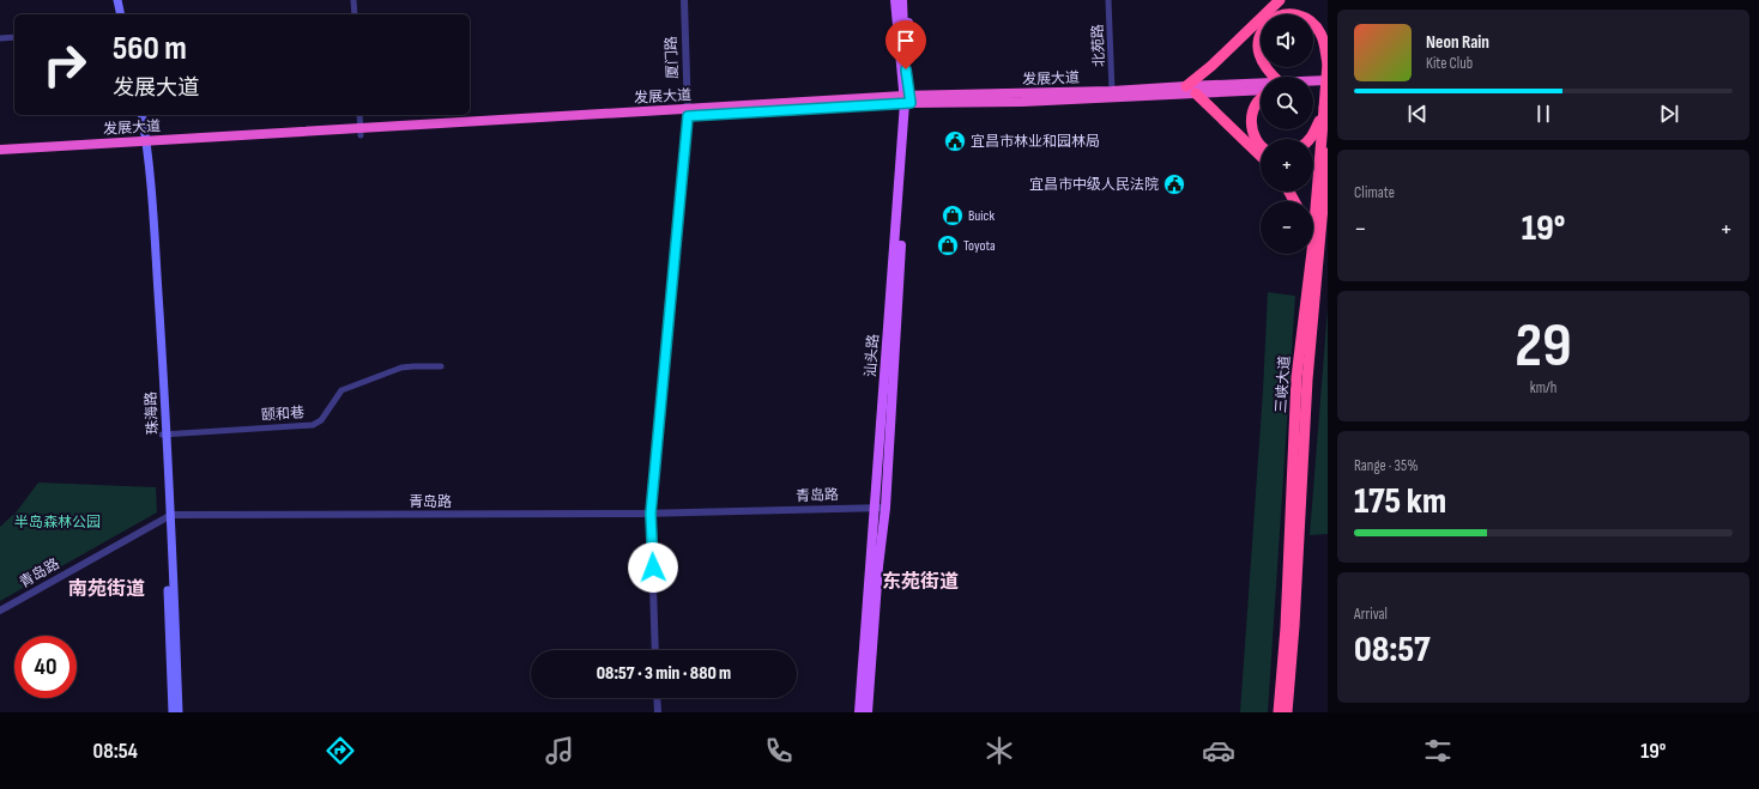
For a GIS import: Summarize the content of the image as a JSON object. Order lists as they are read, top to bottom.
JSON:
{
  "streets": {
    "highway": ["发展大道", "三峡大道"],
    "main road": ["汕头路", "珠海路"],
    "street": [
      "北苑路",
      "厦门路",
      "颐和巷",
      "青岛路"
    ]
  },
  "crossings": [
    ["北苑路", "发展大道"],
    ["厦门路", "发展大道"],
    ["厦门路", "青岛路"],
    ["发展大道", "汕头路"],
    ["发展大道", "珠海路"],
    ["汕头路", "青岛路"],
    ["珠海路", "颐和巷"],
    ["珠海路", "青岛路"]
  ],
  "districts": ["东苑街道", "南苑街道"],
  "parks": ["半岛森林公园"],
  "places": {
    "public building": ["宜昌市林业和园林局", "宜昌市中级人民法院"],
    "shop": ["Buick", "Toyota"]
  },
  "page": {
    "map_buttons": ["+", "−"],
    "turn": ["560 m", "发展大道"],
    "song": ["Neon Rain", "Kite Club"],
    "tile": [
      "Climate",
      ["29", "km/h"],
      ["Range · 35%", "175 km"],
      ["Arrival", "08:57"]
    ],
    "heat": ["−", "19°", "+"],
    "limit": "40",
    "trip": "08:57 · 3 min · 880 m",
    "tabs": ["08:54", "19°"]
  }
}
